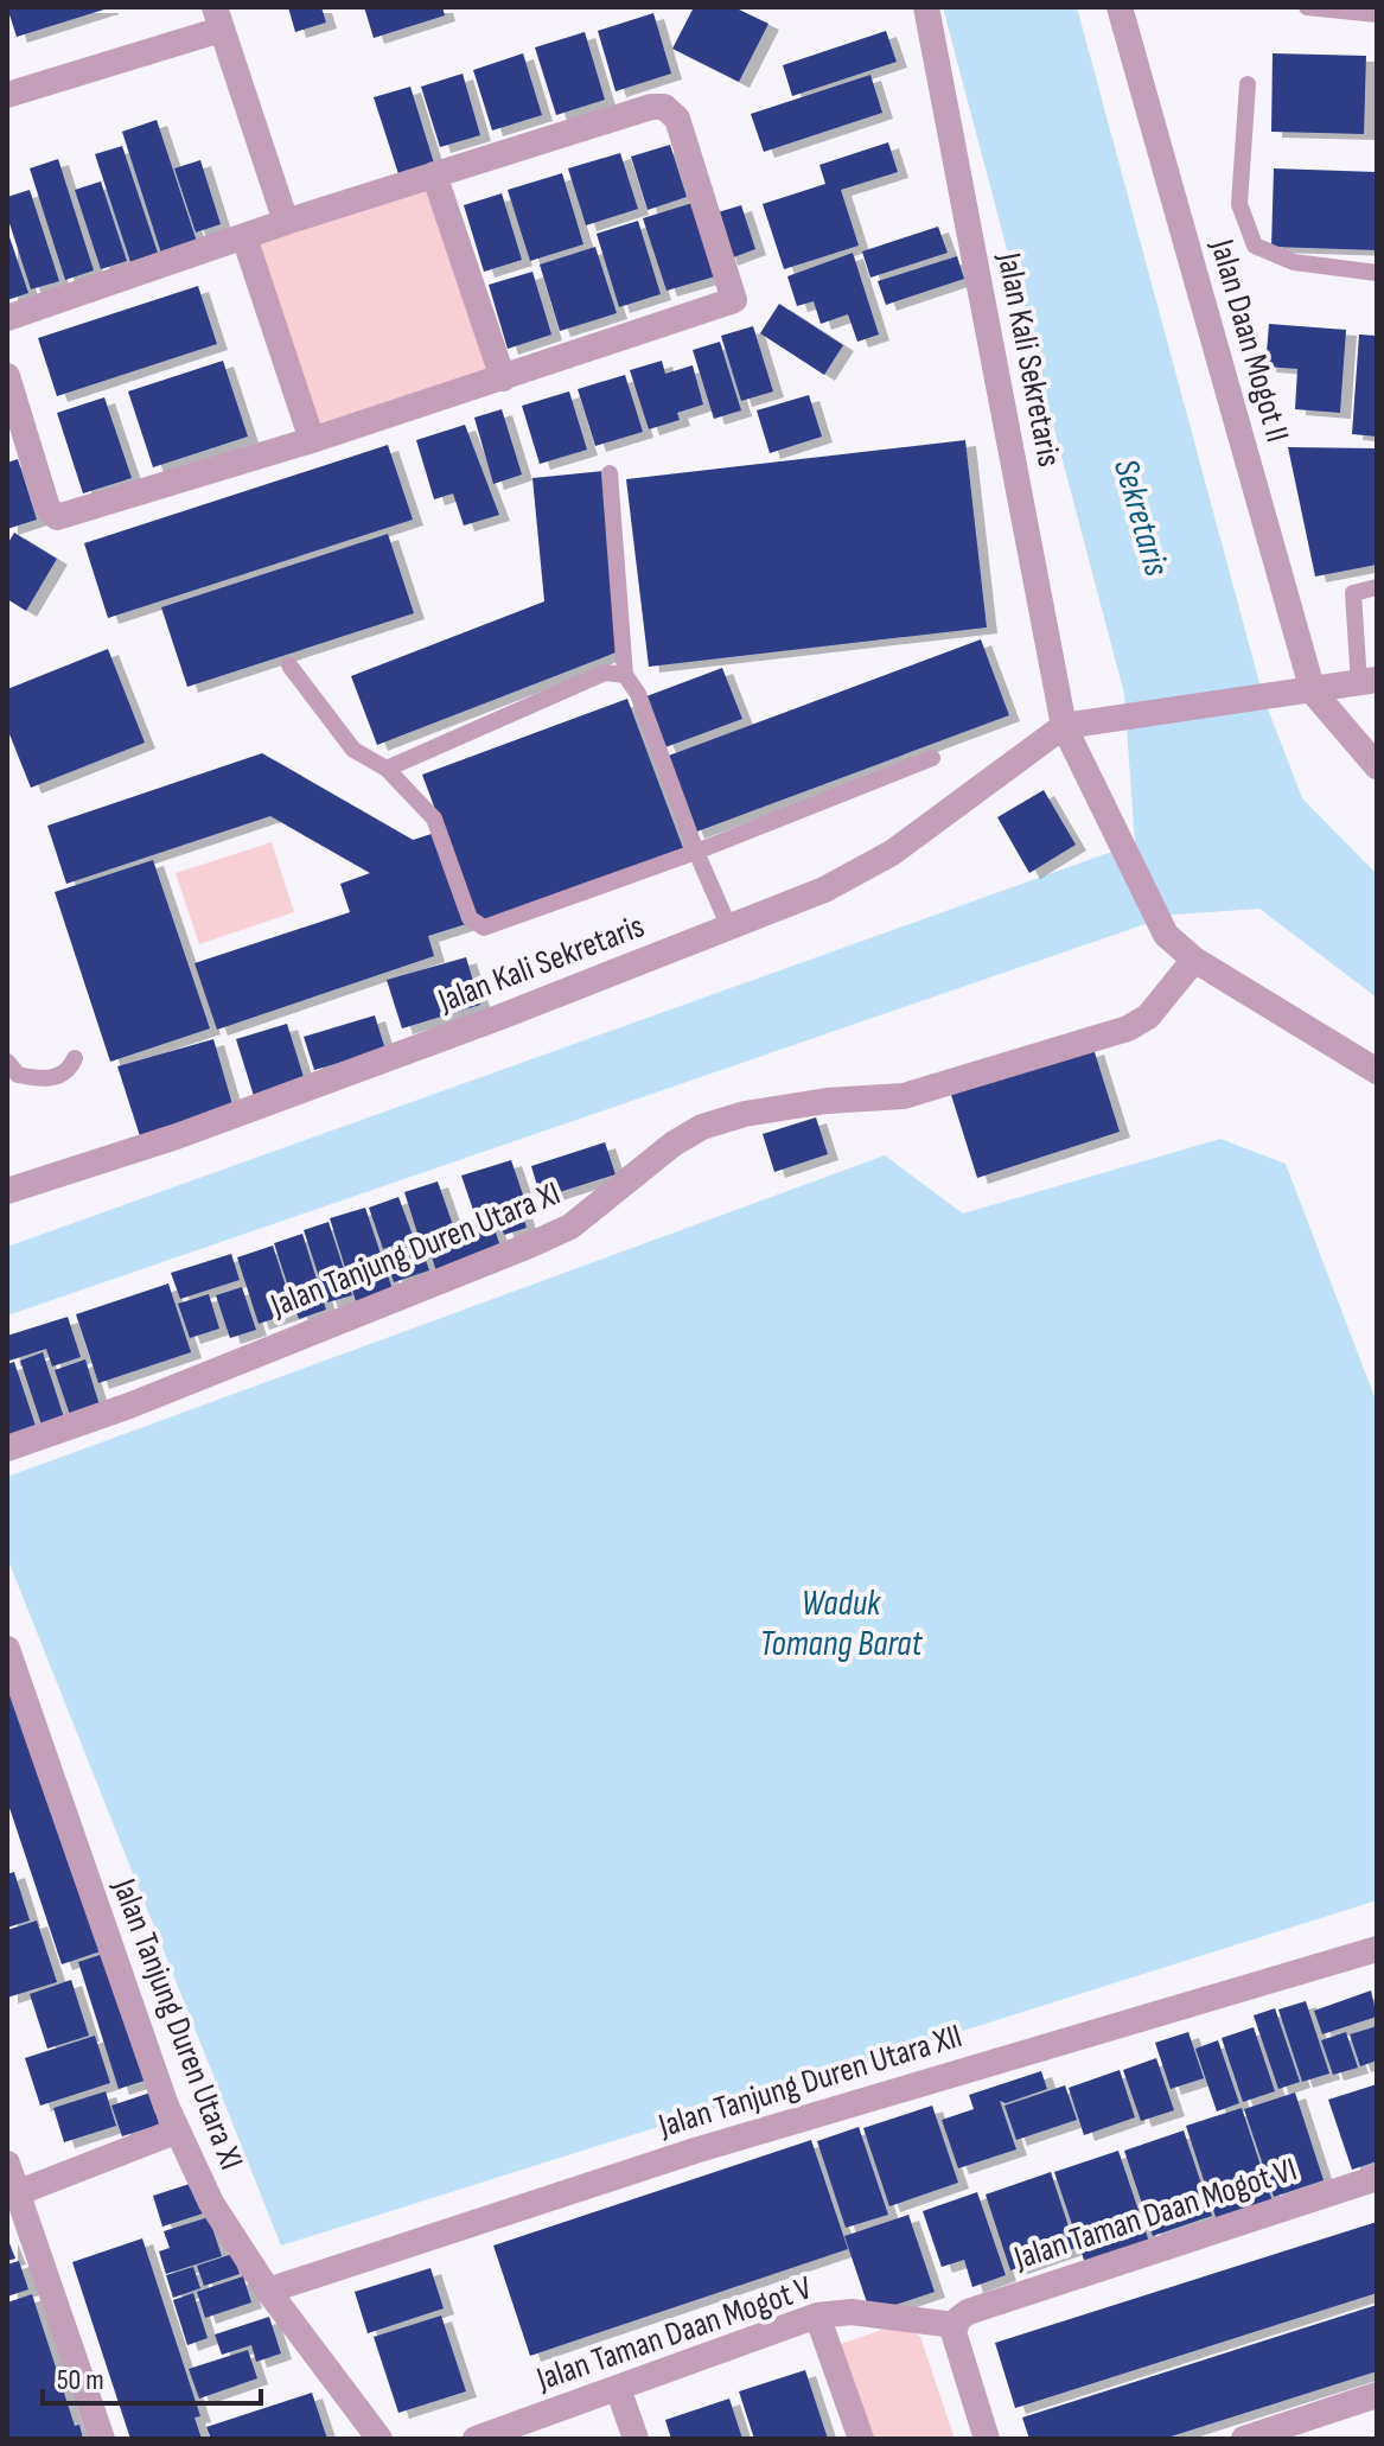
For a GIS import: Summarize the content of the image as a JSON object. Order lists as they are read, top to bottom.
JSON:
{
  "streets": {
    "street": [
      "Jalan Daan Mogot II",
      "Jalan Kali Sekretaris",
      "Jalan Tanjung Duren Utara XI",
      "Jalan Tanjung Duren Utara XII",
      "Jalan Taman Daan Mogot VI",
      "Jalan Taman Daan Mogot V"
    ]
  },
  "crossings": [
    ["Jalan Kali Sekretaris", "Jalan Tanjung Duren Utara XI"],
    ["Jalan Tanjung Duren Utara XI", "Jalan Tanjung Duren Utara XII"],
    ["Jalan Taman Daan Mogot VI", "Jalan Taman Daan Mogot V"]
  ],
  "water": ["Sekretaris", "Waduk Tomang Barat"],
  "scale_bar": "50 m"
}
